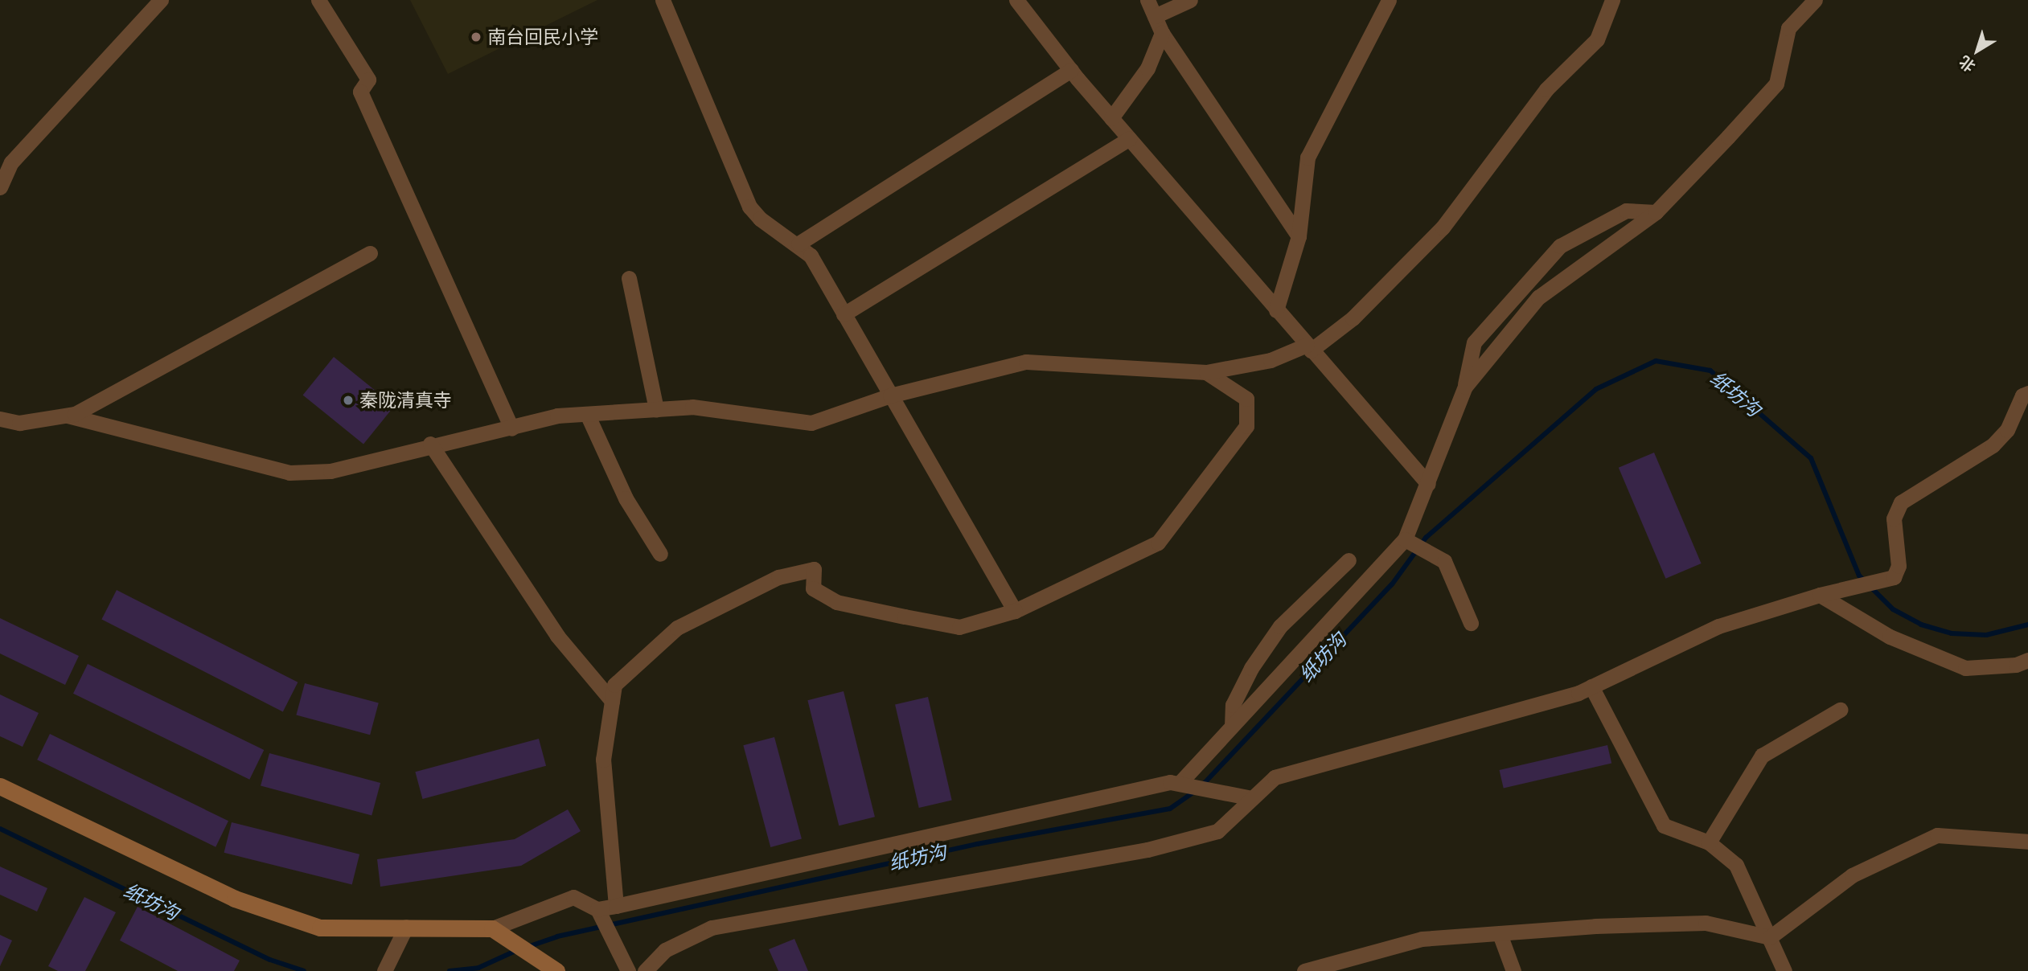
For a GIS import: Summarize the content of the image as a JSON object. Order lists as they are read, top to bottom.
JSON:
{
  "water": ["纸坊沟"],
  "places": ["南台回民小学", "秦陇清真寺"],
  "north": "bottom left"
}
